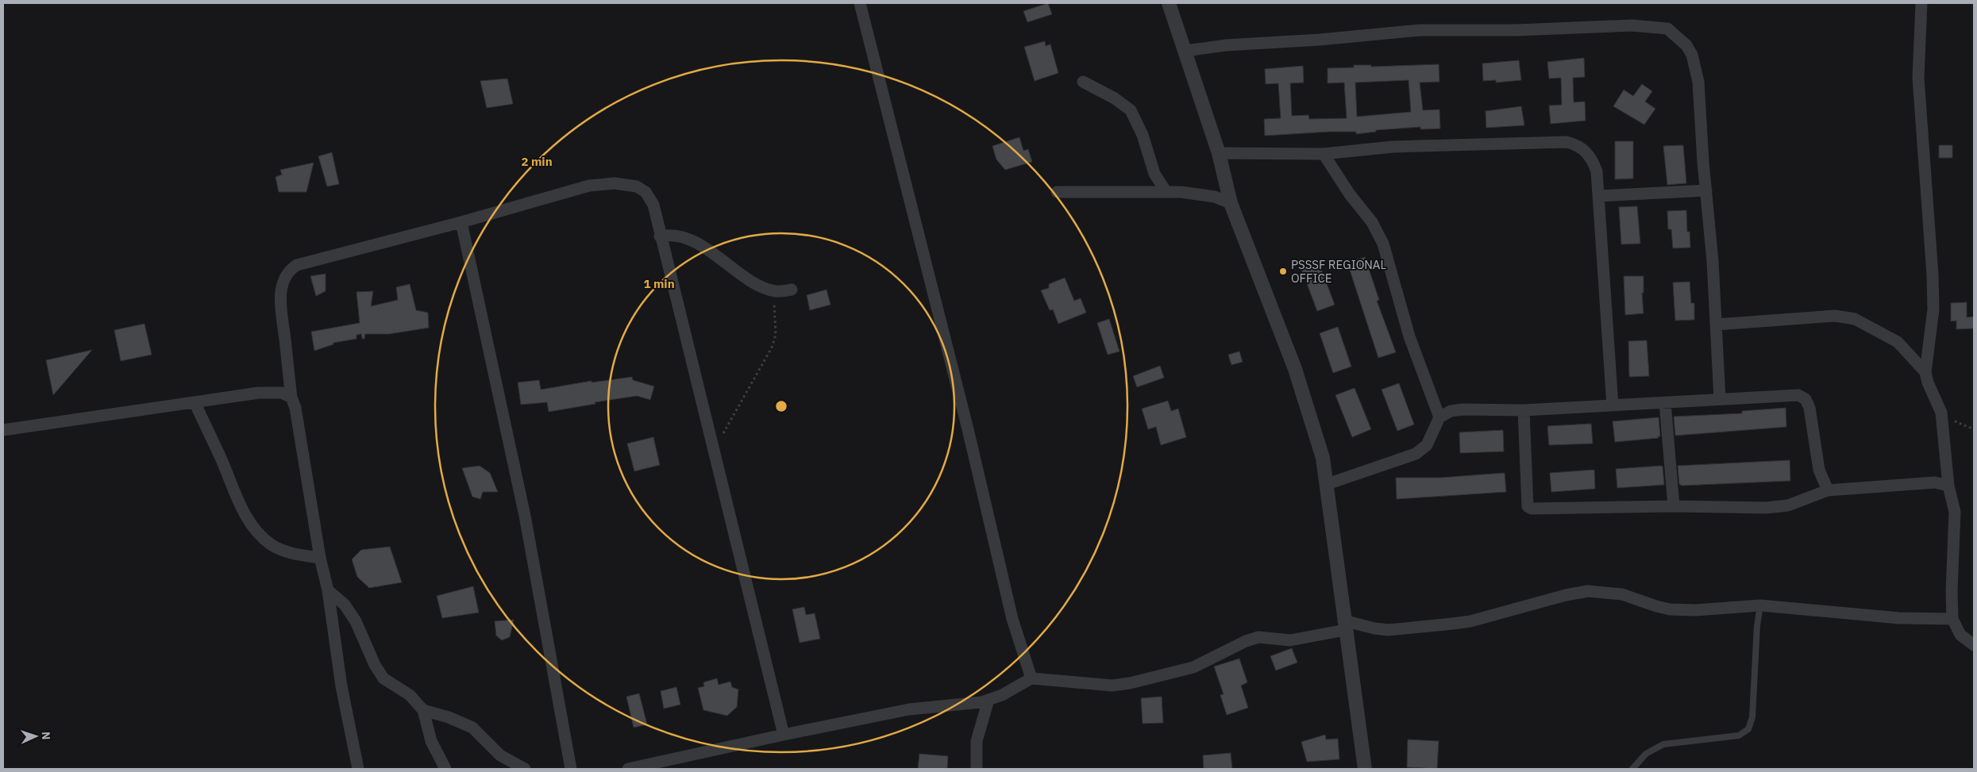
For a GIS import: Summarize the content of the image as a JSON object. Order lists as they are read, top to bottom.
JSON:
{
  "places": ["PSSSF REGIONAL OFFICE"],
  "north": "right",
  "rings": ["2 min", "1 min"]
}
